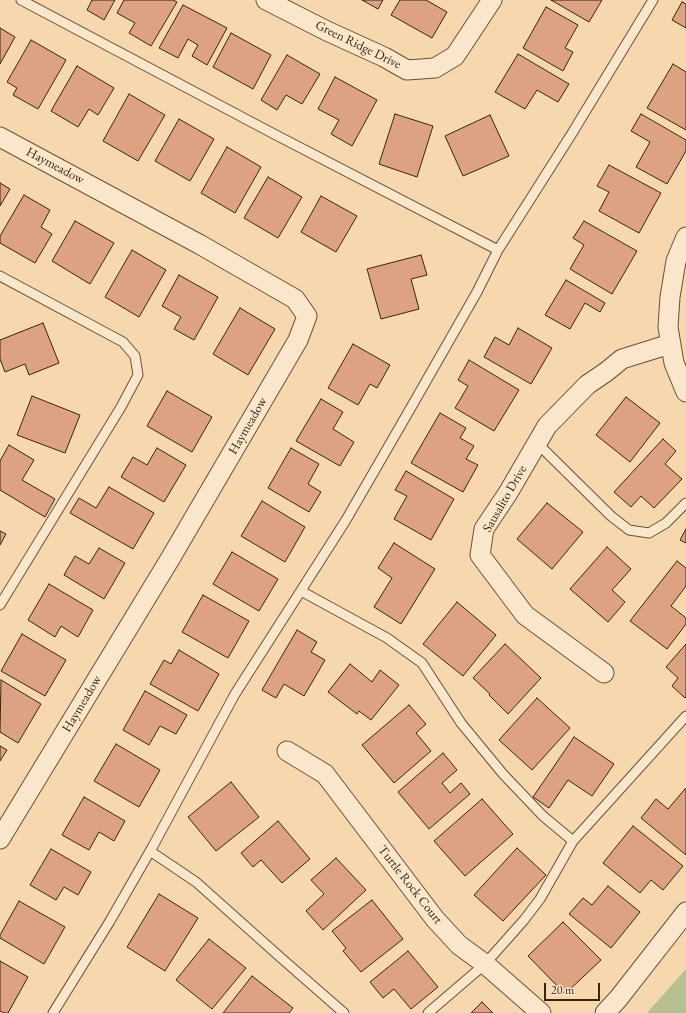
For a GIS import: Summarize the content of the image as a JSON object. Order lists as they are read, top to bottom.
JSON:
{
  "streets": {
    "street": [
      "Green Ridge Drive",
      "Haymeadow",
      "Sausalito Drive",
      "Turtle Rock Court"
    ]
  },
  "scale_bar": "20 m"
}
